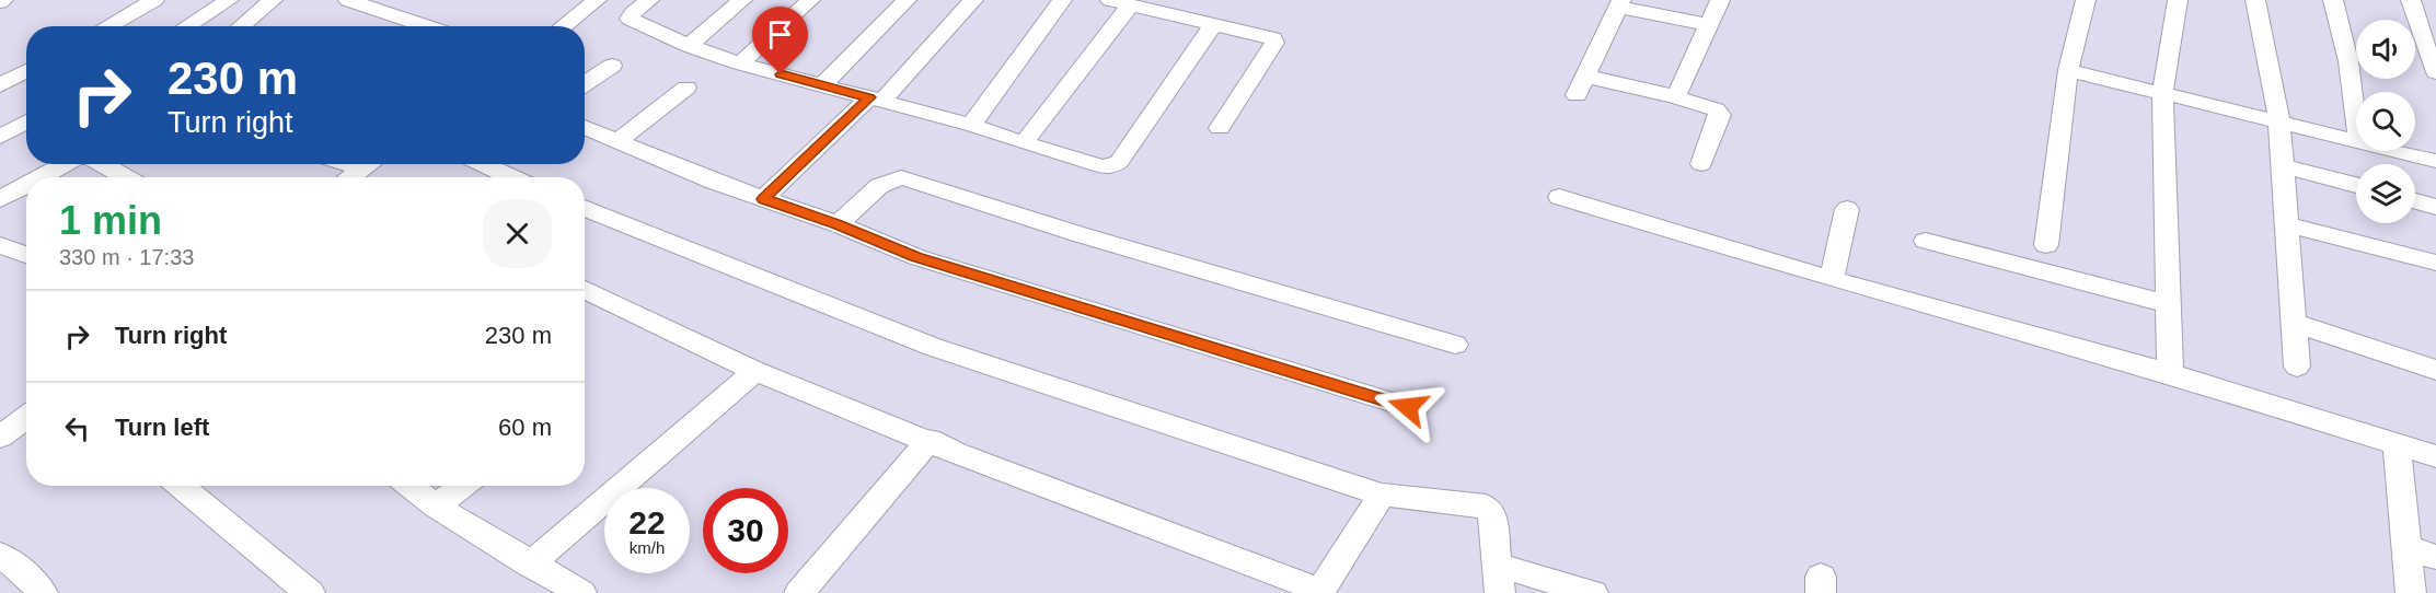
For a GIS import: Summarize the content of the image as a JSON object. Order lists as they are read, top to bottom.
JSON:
{
  "page": {
    "turn": ["230 m", "Turn right"],
    "heading": ["1 min", "330 m · 17:33"],
    "list": [
      {
        "name": "Turn right",
        "value": "230 m"
      },
      {
        "name": "Turn left",
        "value": "60 m"
      }
    ],
    "speed": "22 km/h",
    "limit": "30"
  }
}
